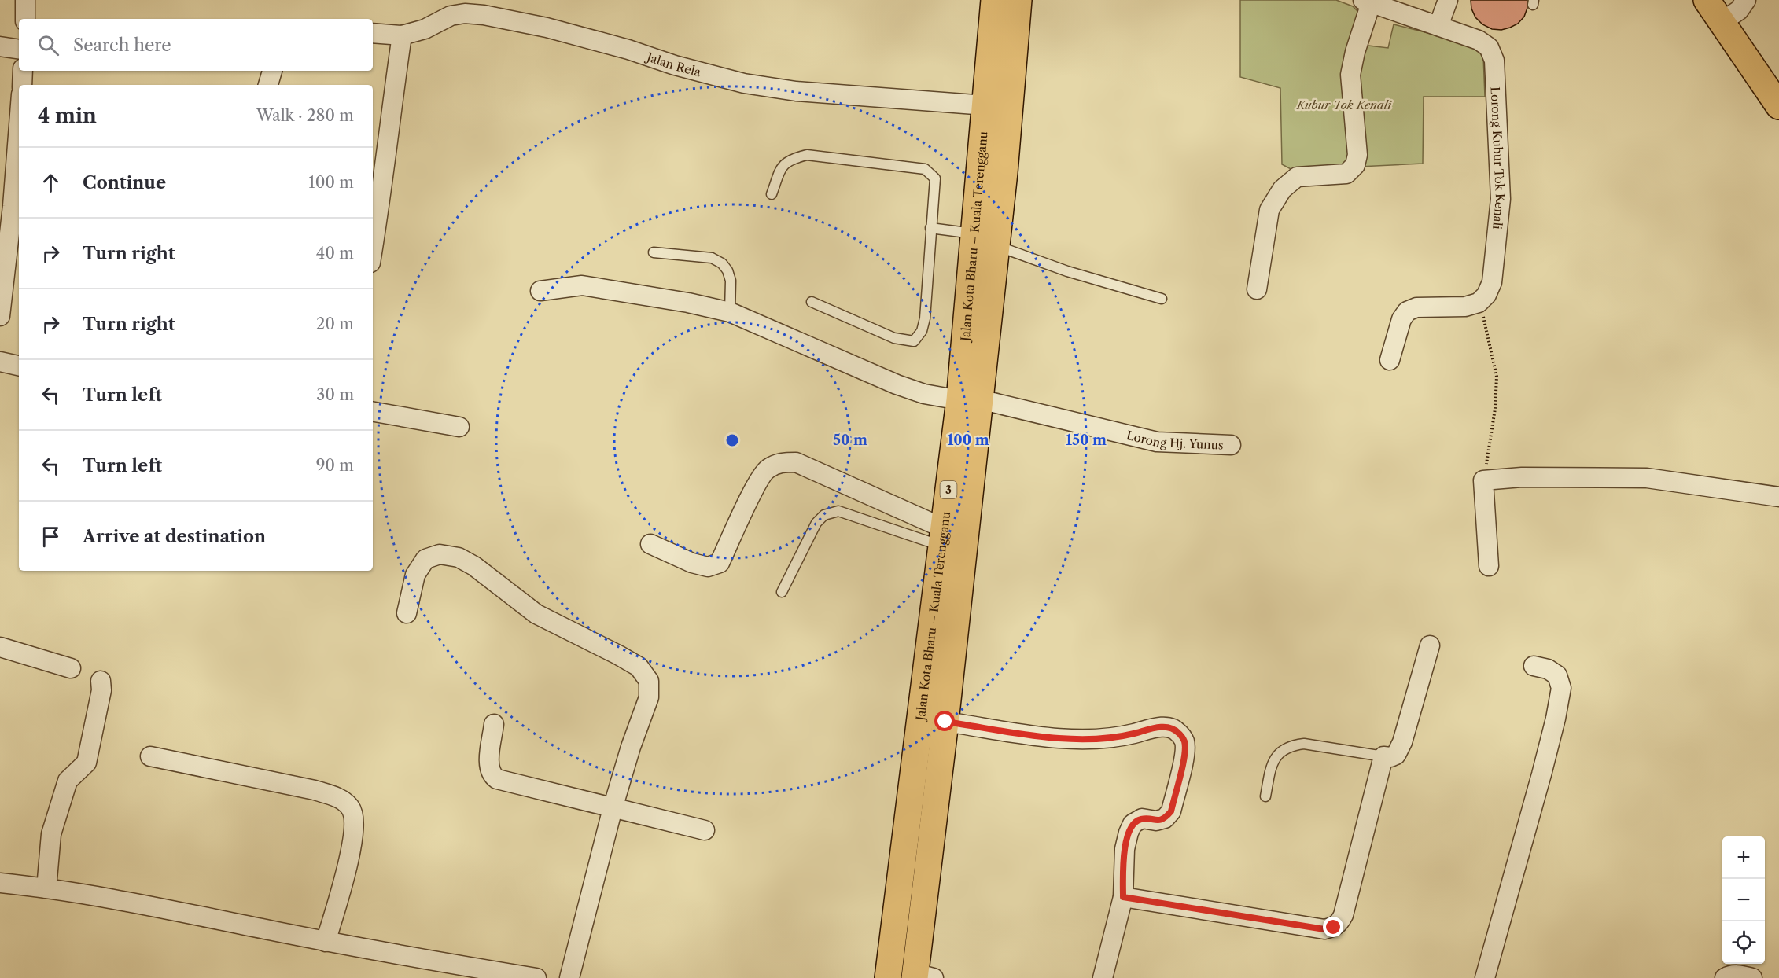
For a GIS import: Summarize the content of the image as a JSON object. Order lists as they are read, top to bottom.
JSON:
{
  "streets": {
    "main road": ["Jalan Kota Bharu – Kuala Terengganu", "3"],
    "street": ["Jalan Rela", "Lorong Kubur Tok Kenali", "Lorong Hj. Yunus"]
  },
  "crossings": [
    ["Jalan Rela", "Jalan Kota Bharu – Kuala Terengganu"],
    ["Jalan Kota Bharu – Kuala Terengganu", "Lorong Hj. Yunus"]
  ],
  "parks": ["Kubur Tok Kenali"],
  "page": {
    "search": "Search here",
    "heading": ["4 min", "Walk · 280 m"],
    "list": [
      ["Continue", "100 m"],
      ["Turn right", "40 m"],
      ["Turn right", "20 m"],
      ["Turn left", "30 m"],
      ["Turn left", "90 m"],
      "Arrive at destination"
    ],
    "map_buttons": ["+", "−"]
  },
  "rings": ["50 m", "100 m", "150 m"]
}
